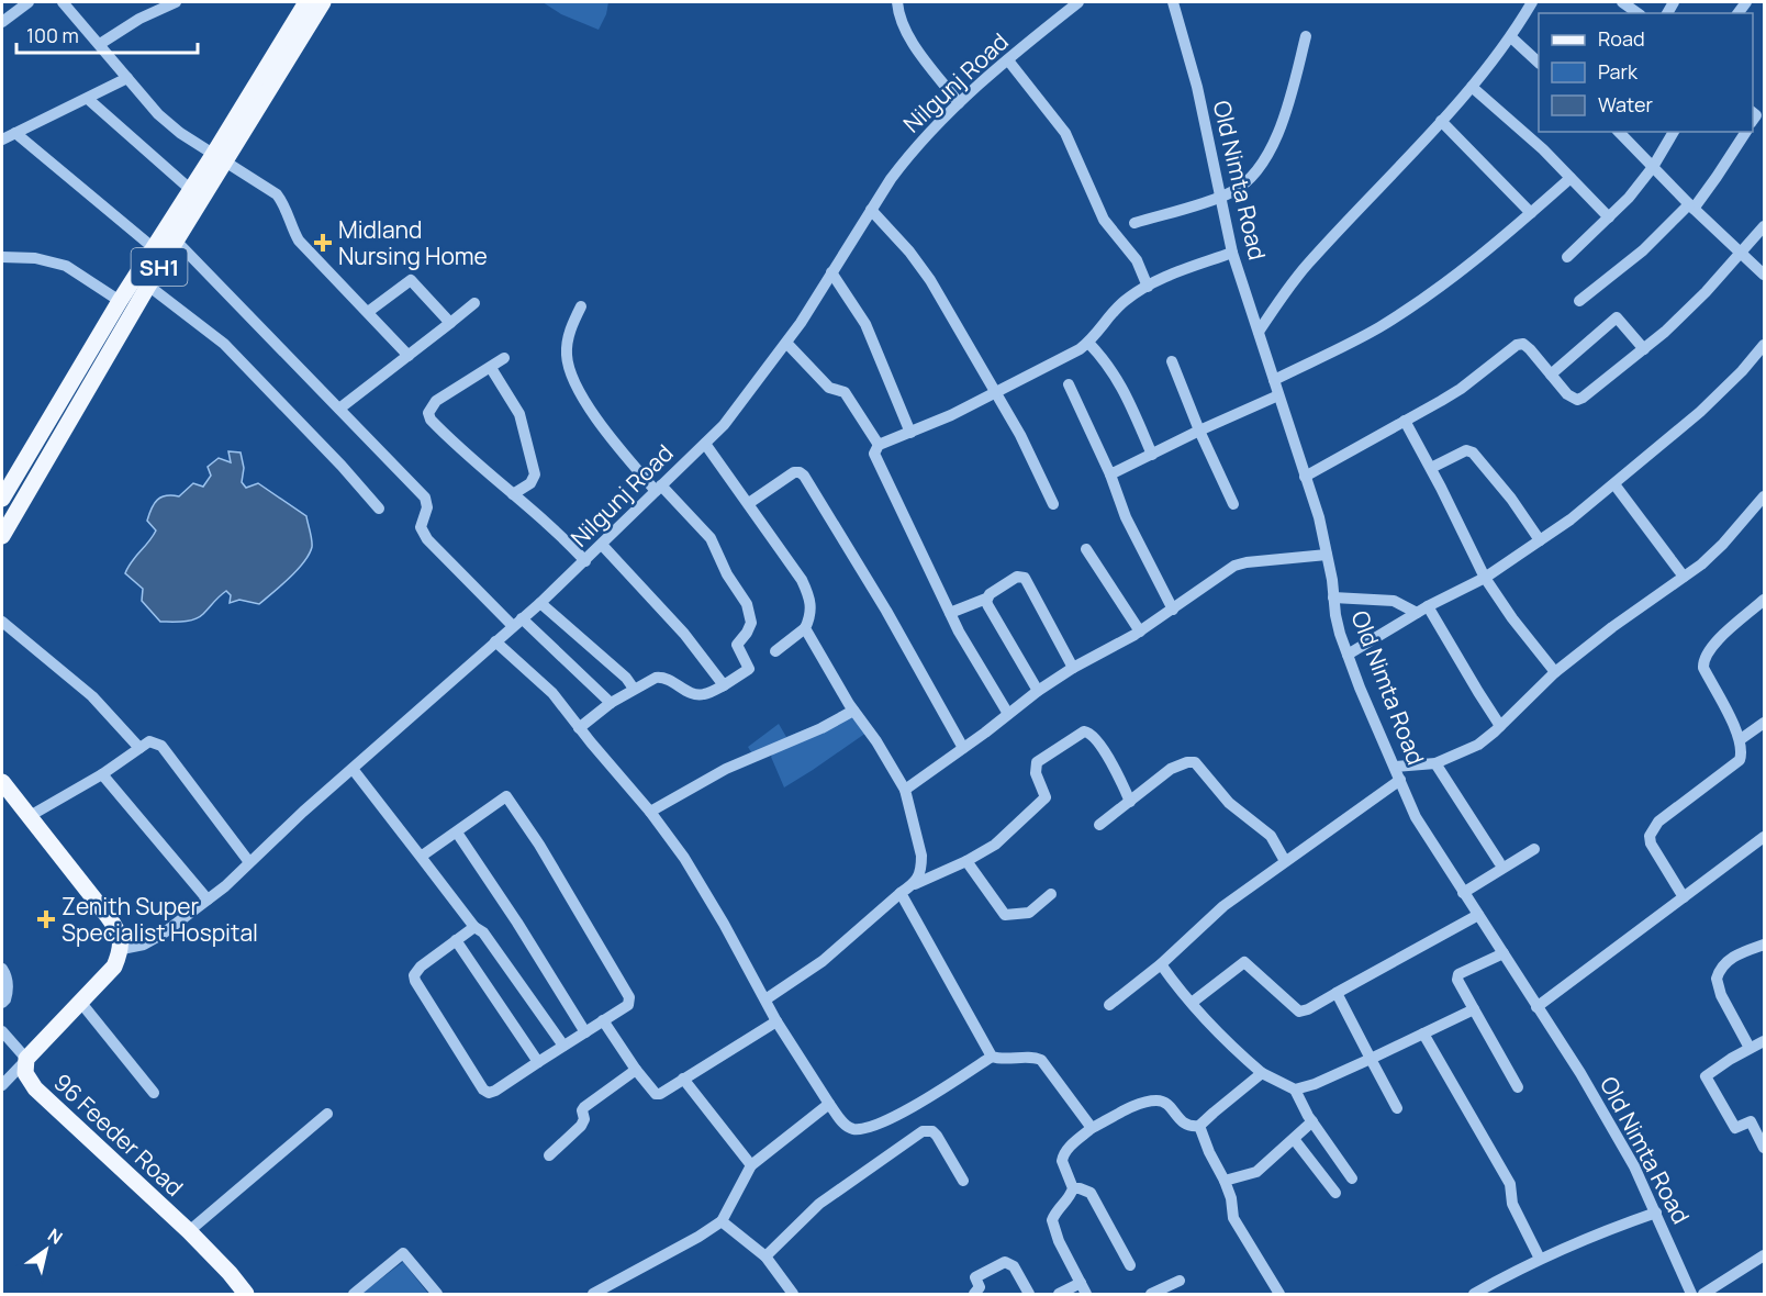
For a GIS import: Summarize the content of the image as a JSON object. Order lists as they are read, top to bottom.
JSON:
{
  "streets": {
    "main road": ["SH1", "96 Feeder Road"],
    "street": ["Nilgunj Road", "Old Nimta Road"]
  },
  "places": {
    "health": ["Midland Nursing Home", "Zenith Super Specialist Hospital"]
  },
  "legend": ["Road", "Park", "Water"],
  "scale_bar": "100 m",
  "north": "top right"
}
